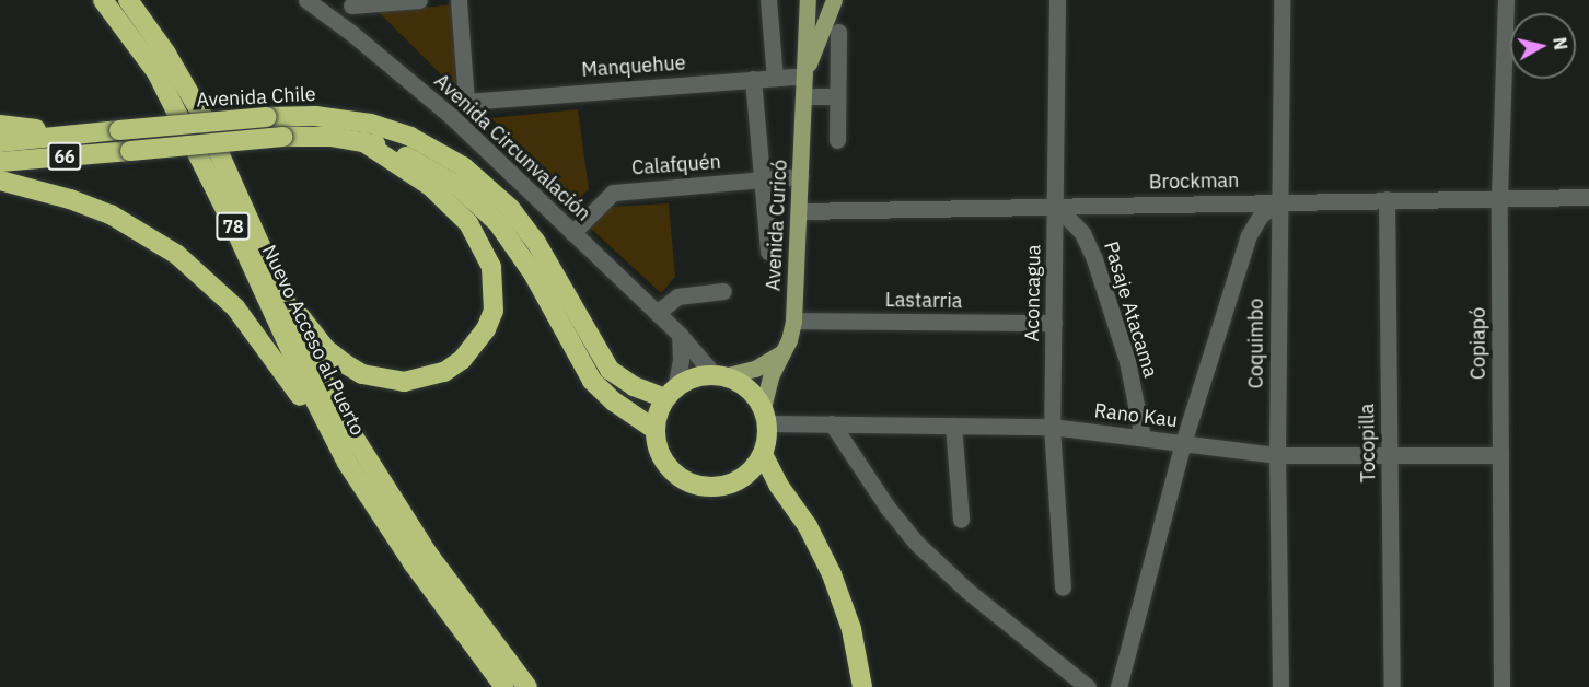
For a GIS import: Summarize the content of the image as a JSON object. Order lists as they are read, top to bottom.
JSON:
{
  "streets": {
    "highway": [
      "Avenida Chile",
      "66",
      "78",
      "Nuevo Acceso al Puerto"
    ],
    "main road": ["Avenida Curicó"],
    "street": [
      "Manquehue",
      "Avenida Circunvalación",
      "Calafquén",
      "Brockman",
      "Aconcagua",
      "Lastarria",
      "Pasaje Atacama",
      "Coquimbo",
      "Copiapó",
      "Rano Kau",
      "Tocopilla"
    ]
  },
  "crossings": [
    ["Manquehue", "Avenida Curicó"],
    ["Avenida Chile", "Avenida Circunvalación"],
    ["Avenida Chile", "Avenida Curicó"],
    ["Avenida Chile", "Rano Kau"],
    ["Avenida Circunvalación", "Calafquén"],
    ["Avenida Circunvalación", "Avenida Curicó"],
    ["Avenida Circunvalación", "Rano Kau"],
    ["Calafquén", "Avenida Curicó"],
    ["Brockman", "Avenida Curicó"],
    ["Brockman", "Aconcagua"],
    ["Brockman", "Pasaje Atacama"],
    ["Brockman", "Coquimbo"],
    ["Brockman", "Copiapó"],
    ["Brockman", "Tocopilla"],
    ["Avenida Curicó", "Lastarria"],
    ["Avenida Curicó", "Rano Kau"],
    ["Aconcagua", "Lastarria"],
    ["Aconcagua", "Pasaje Atacama"],
    ["Aconcagua", "Rano Kau"],
    ["Pasaje Atacama", "Rano Kau"],
    ["Coquimbo", "Rano Kau"],
    ["Copiapó", "Rano Kau"],
    ["Rano Kau", "Tocopilla"]
  ],
  "north": "right"
}
